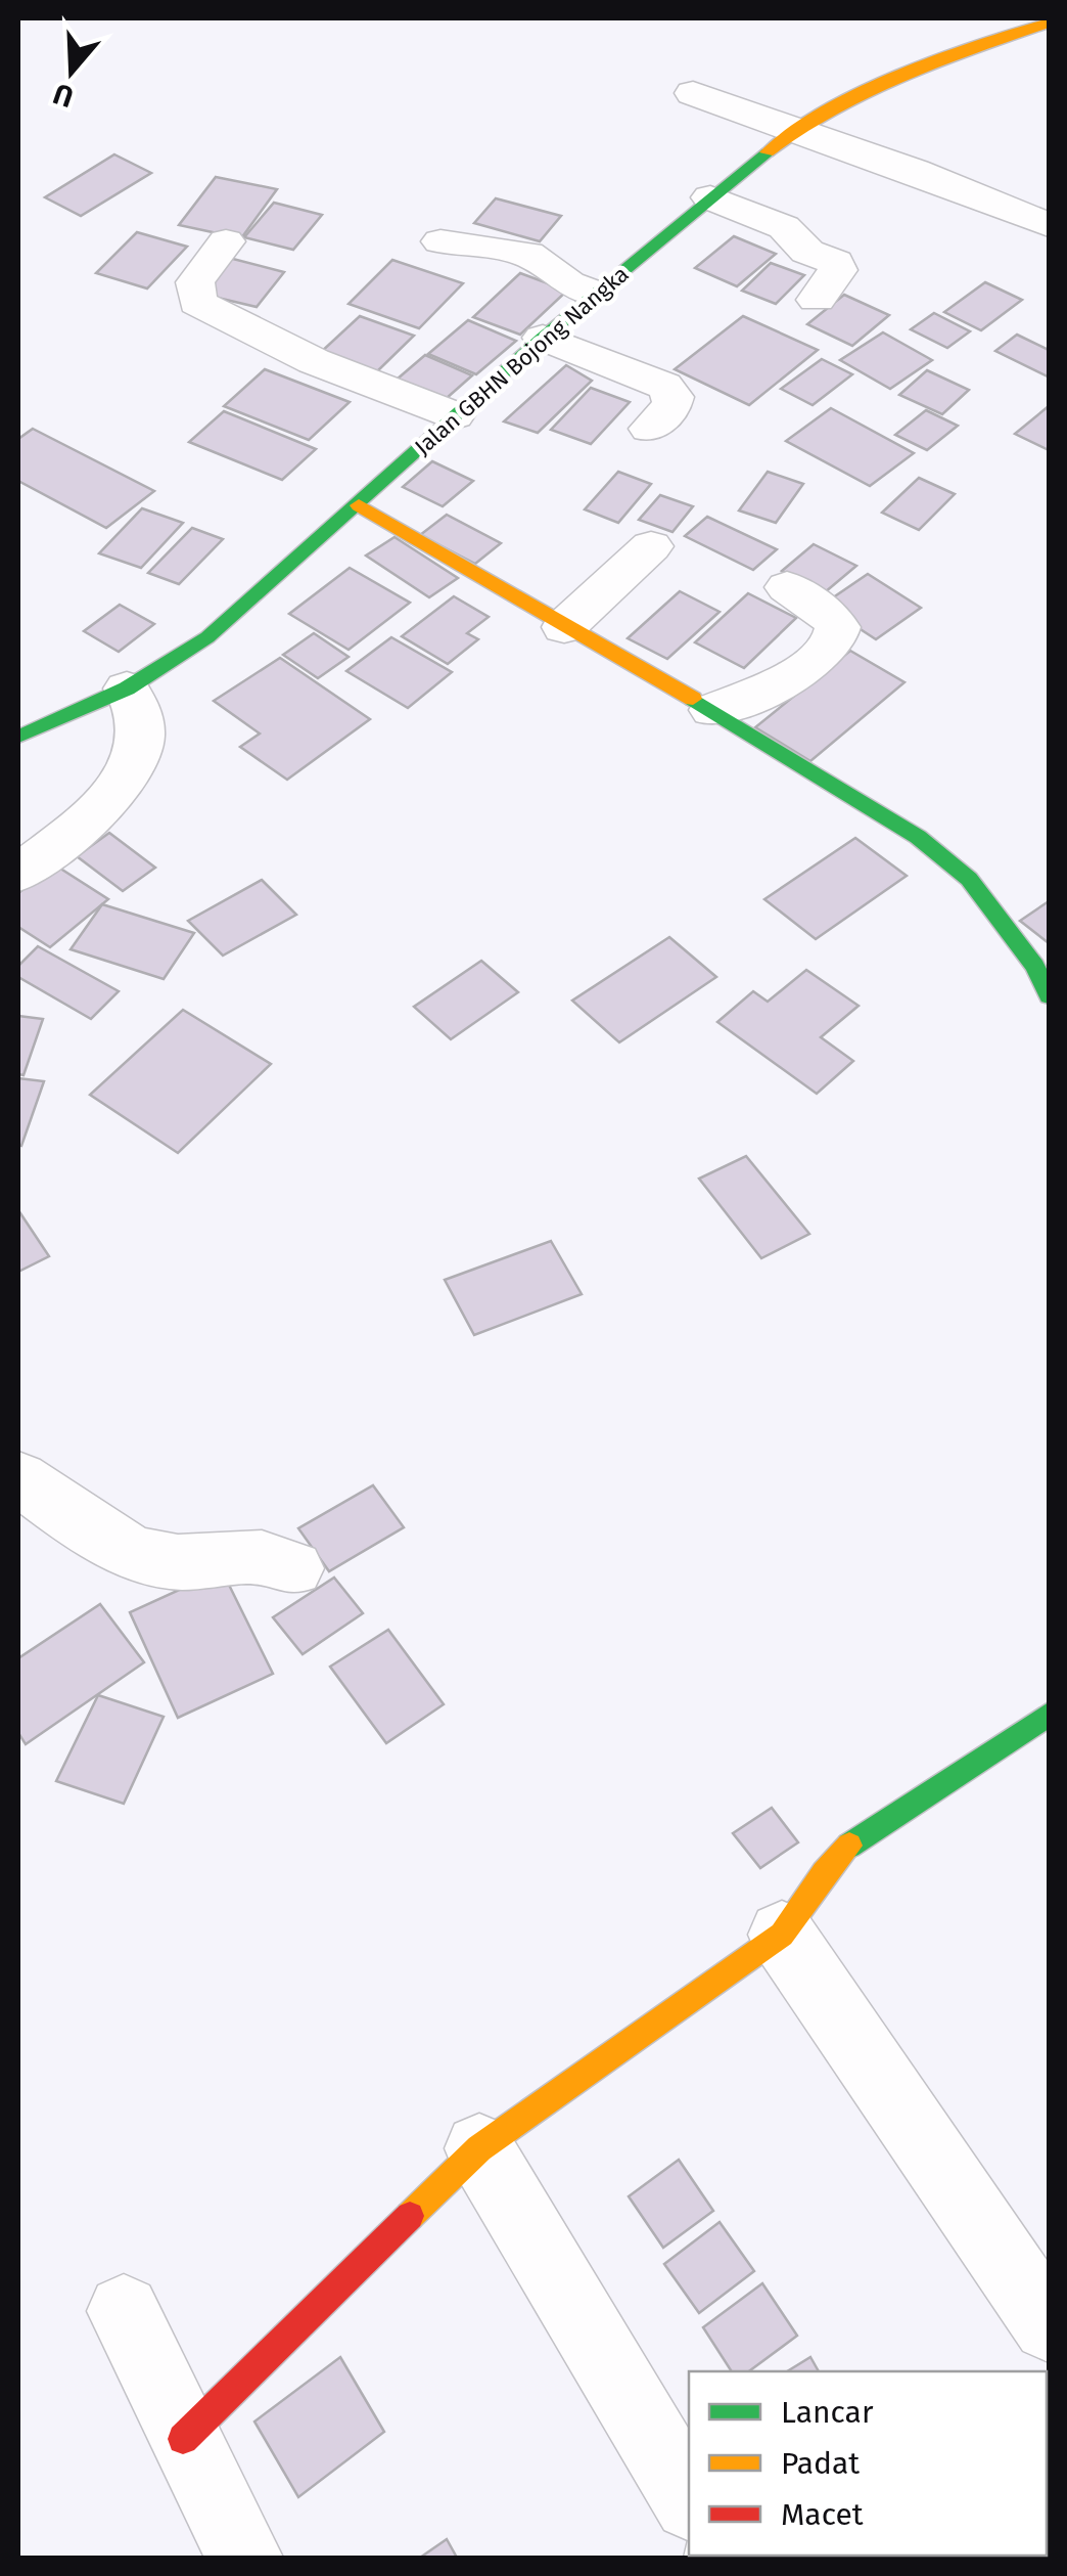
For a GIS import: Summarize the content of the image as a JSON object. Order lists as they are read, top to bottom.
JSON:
{
  "streets": {
    "street": ["Jalan GBHN Bojong Nangka"]
  },
  "legend": ["Lancar", "Padat", "Macet"],
  "north": "bottom"
}
